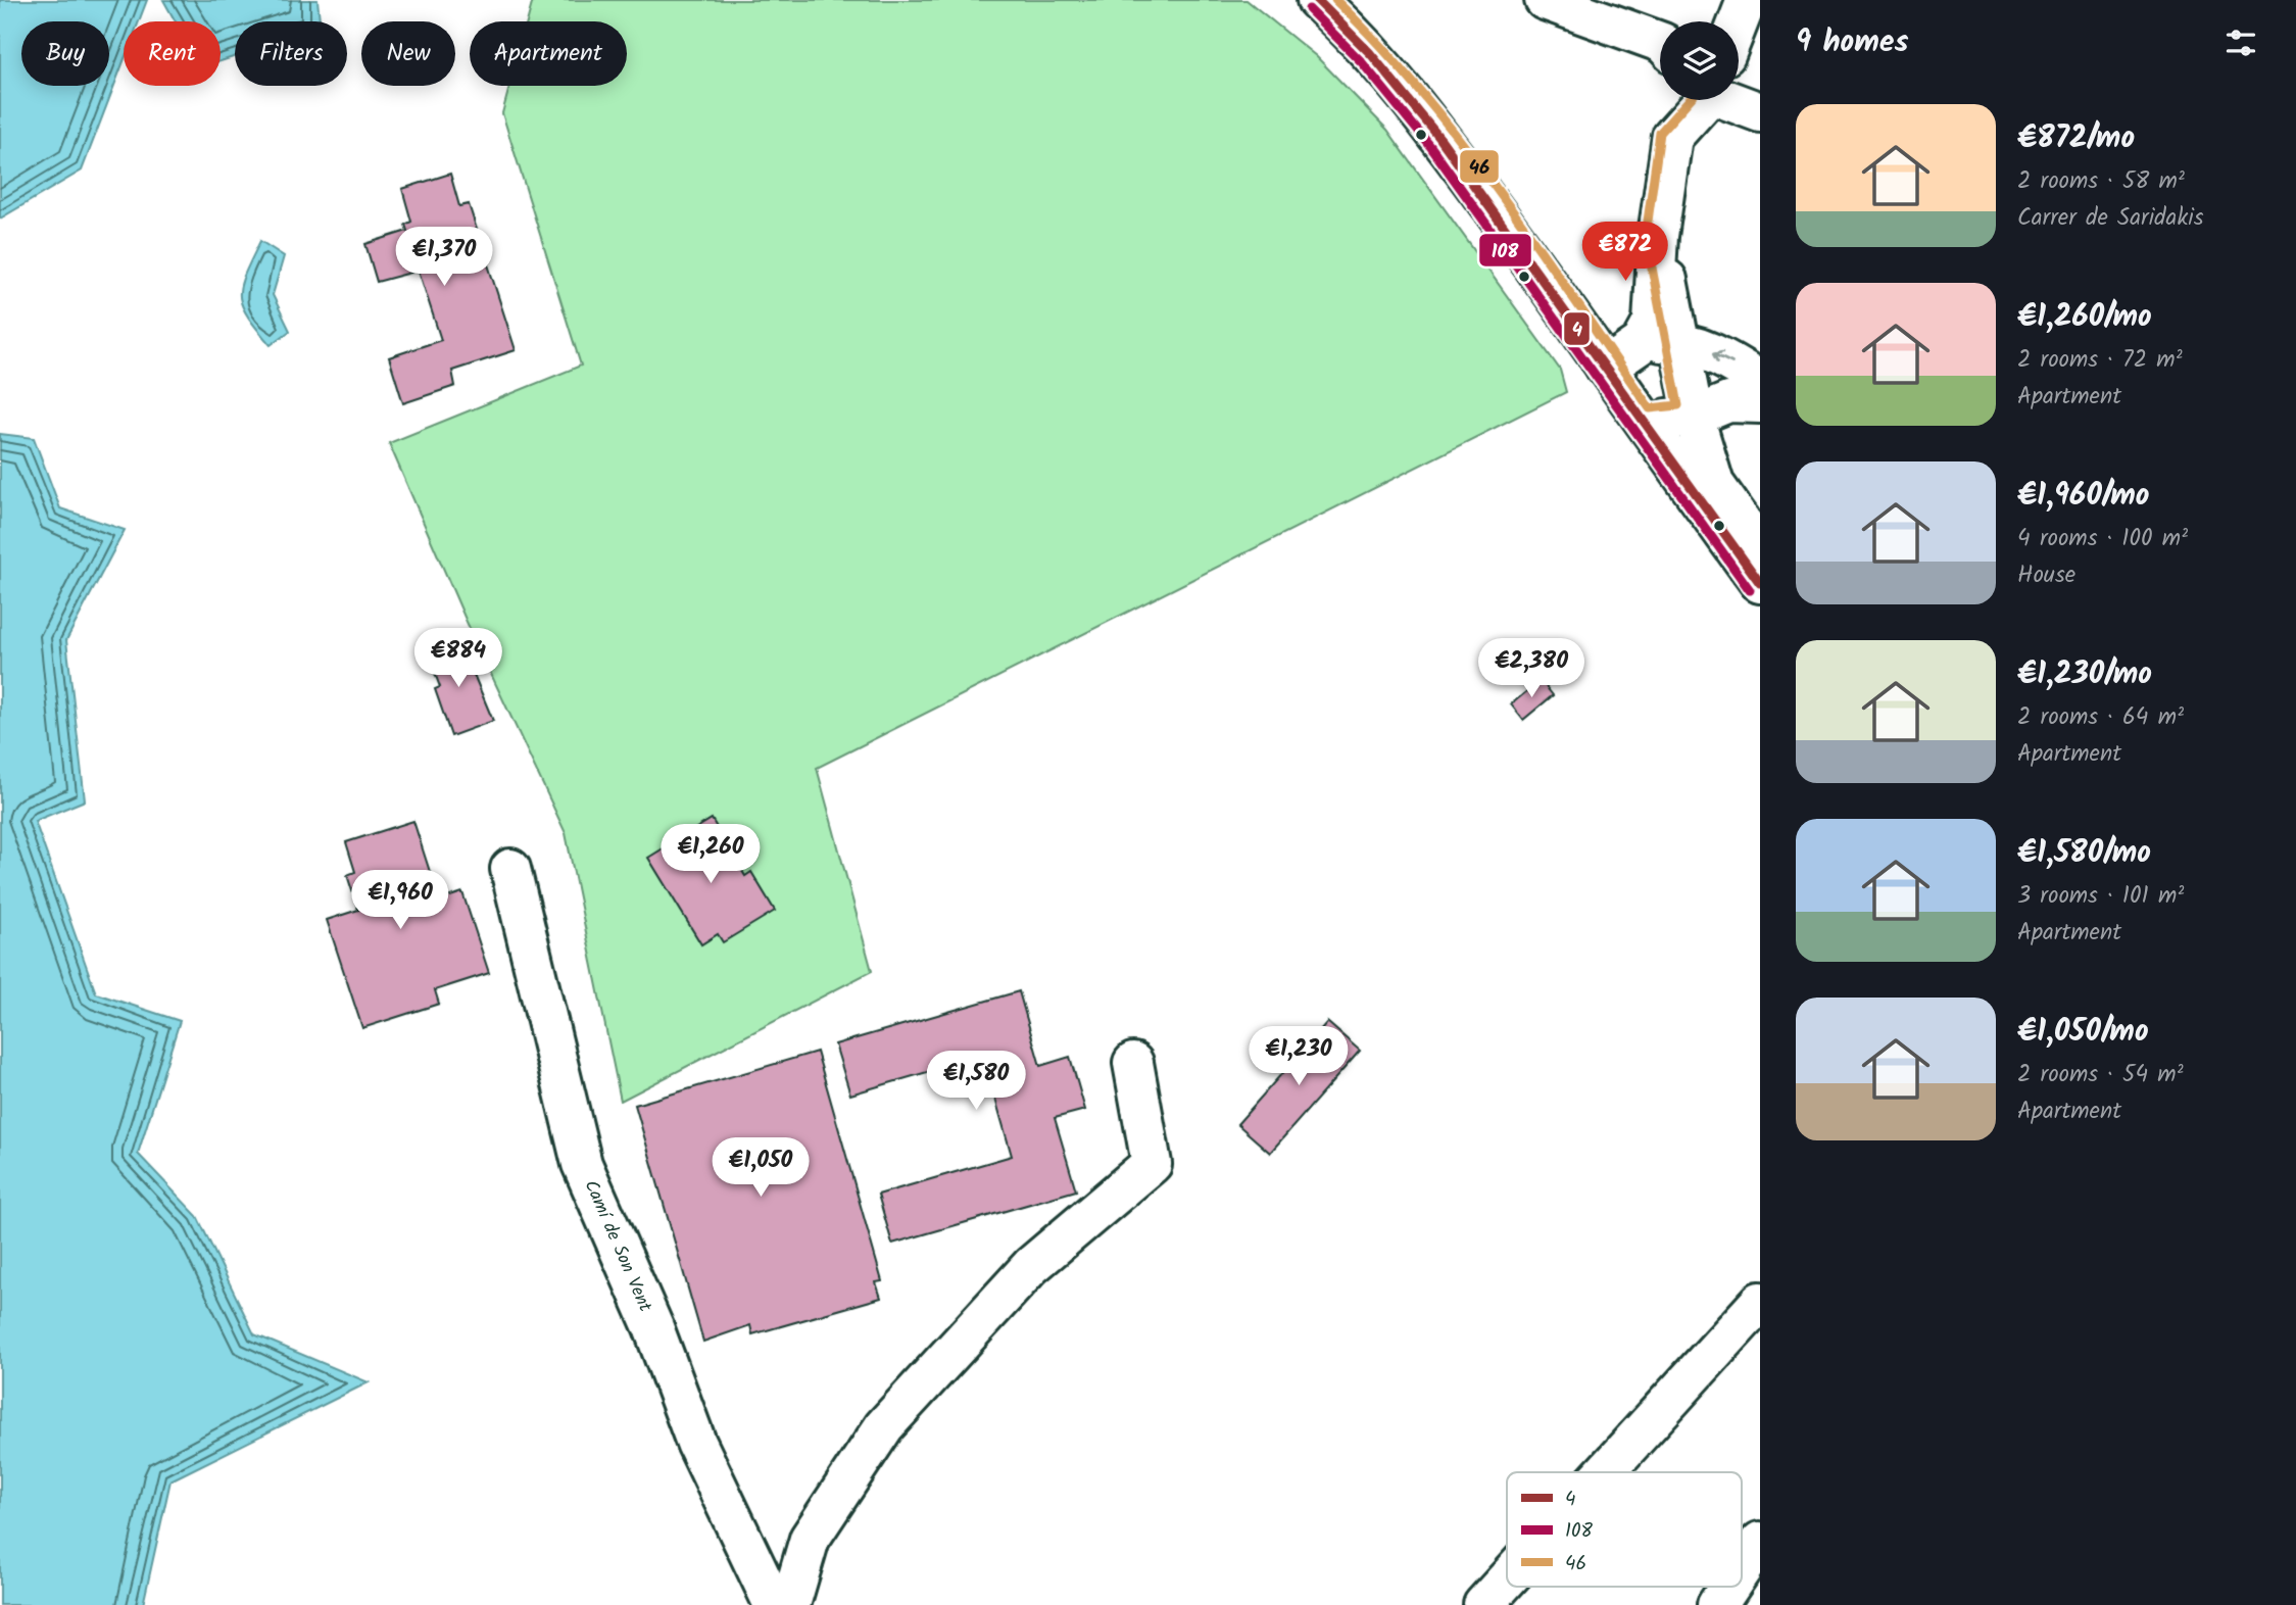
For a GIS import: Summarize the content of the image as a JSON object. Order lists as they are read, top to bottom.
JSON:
{
  "streets": {
    "street": ["Camí de Son Vent"]
  },
  "lines": ["transit line 4", "transit line 46", "transit line 108"],
  "legend": ["4", "108", "46"],
  "page": {
    "heading": "9 homes",
    "chip": [
      "Buy",
      "Rent",
      "Filters",
      "New",
      "Apartment"
    ],
    "list": [
      {
        "name": "€872/mo",
        "note": "2 rooms · 58 m² · Carrer de Saridakis"
      },
      {
        "name": "€1,260/mo",
        "note": "2 rooms · 72 m² · Apartment"
      },
      {
        "name": "€1,960/mo",
        "note": "4 rooms · 100 m² · House"
      },
      {
        "name": "€1,230/mo",
        "note": "2 rooms · 64 m² · Apartment"
      },
      {
        "name": "€1,580/mo",
        "note": "3 rooms · 101 m² · Apartment"
      },
      {
        "name": "€1,050/mo",
        "note": "2 rooms · 54 m² · Apartment"
      }
    ],
    "price": [
      "€872",
      "€1,370",
      "€884",
      "€2,380",
      "€1,260",
      "€1,960",
      "€1,230",
      "€1,580",
      "€1,050"
    ]
  }
}
